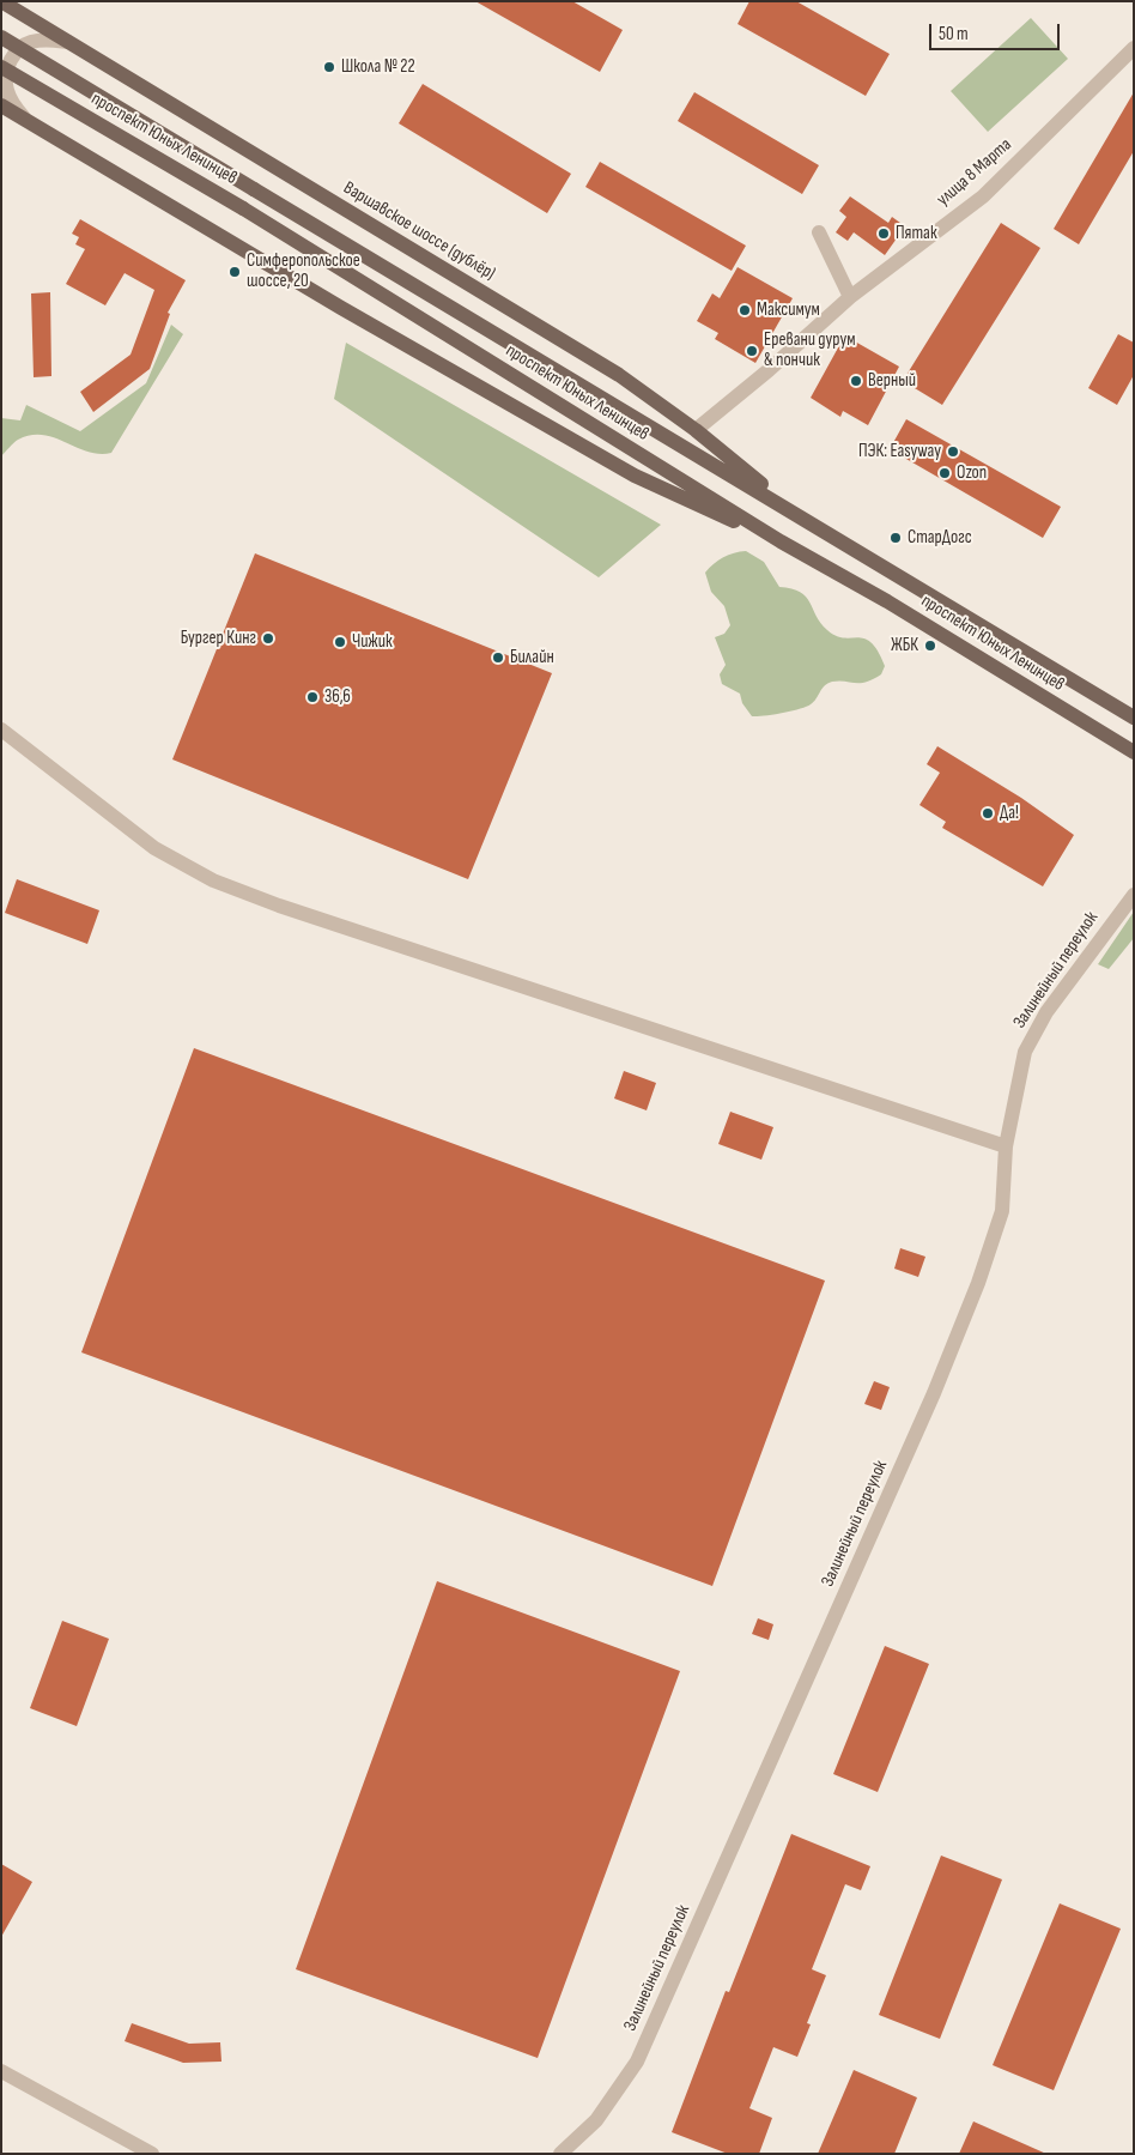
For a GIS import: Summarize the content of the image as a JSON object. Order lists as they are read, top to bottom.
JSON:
{
  "streets": {
    "main road": ["проспект Юных Ленинцев", "Варшавское шоссе (дублёр)"],
    "street": ["улица 8 Марта", "Залинейный переулок"]
  },
  "crossings": [
    ["проспект Юных Ленинцев", "Варшавское шоссе (дублёр)"],
    ["улица 8 Марта", "Варшавское шоссе (дублёр)"]
  ],
  "places": [
    "Школа № 22",
    "Пятак",
    "Симферопольское шоссе, 20",
    "Максимум",
    "Еревани дурум & пончик",
    "Верный",
    "ПЭК: Easyway",
    "Ozon",
    "СтарДогс",
    "Бургер Кинг",
    "Чижик",
    "ЖБК",
    "Билайн",
    "36,6",
    "Да!"
  ],
  "scale_bar": "50 m"
}
